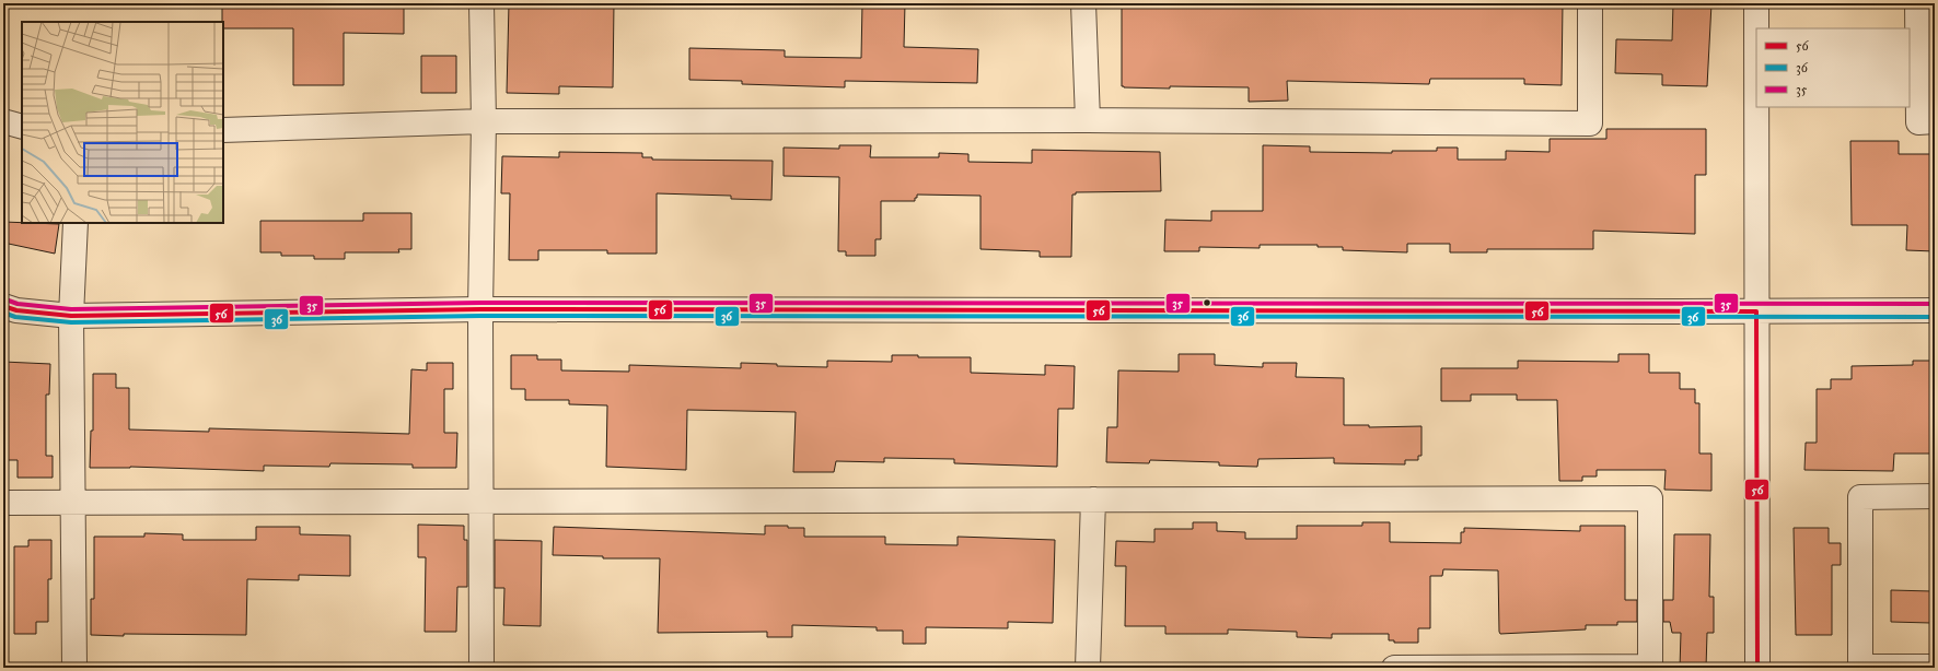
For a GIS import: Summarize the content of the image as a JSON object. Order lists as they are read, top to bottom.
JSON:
{
  "lines": ["transit line 35", "transit line 56", "transit line 36"],
  "legend": ["56", "36", "35"]
}
